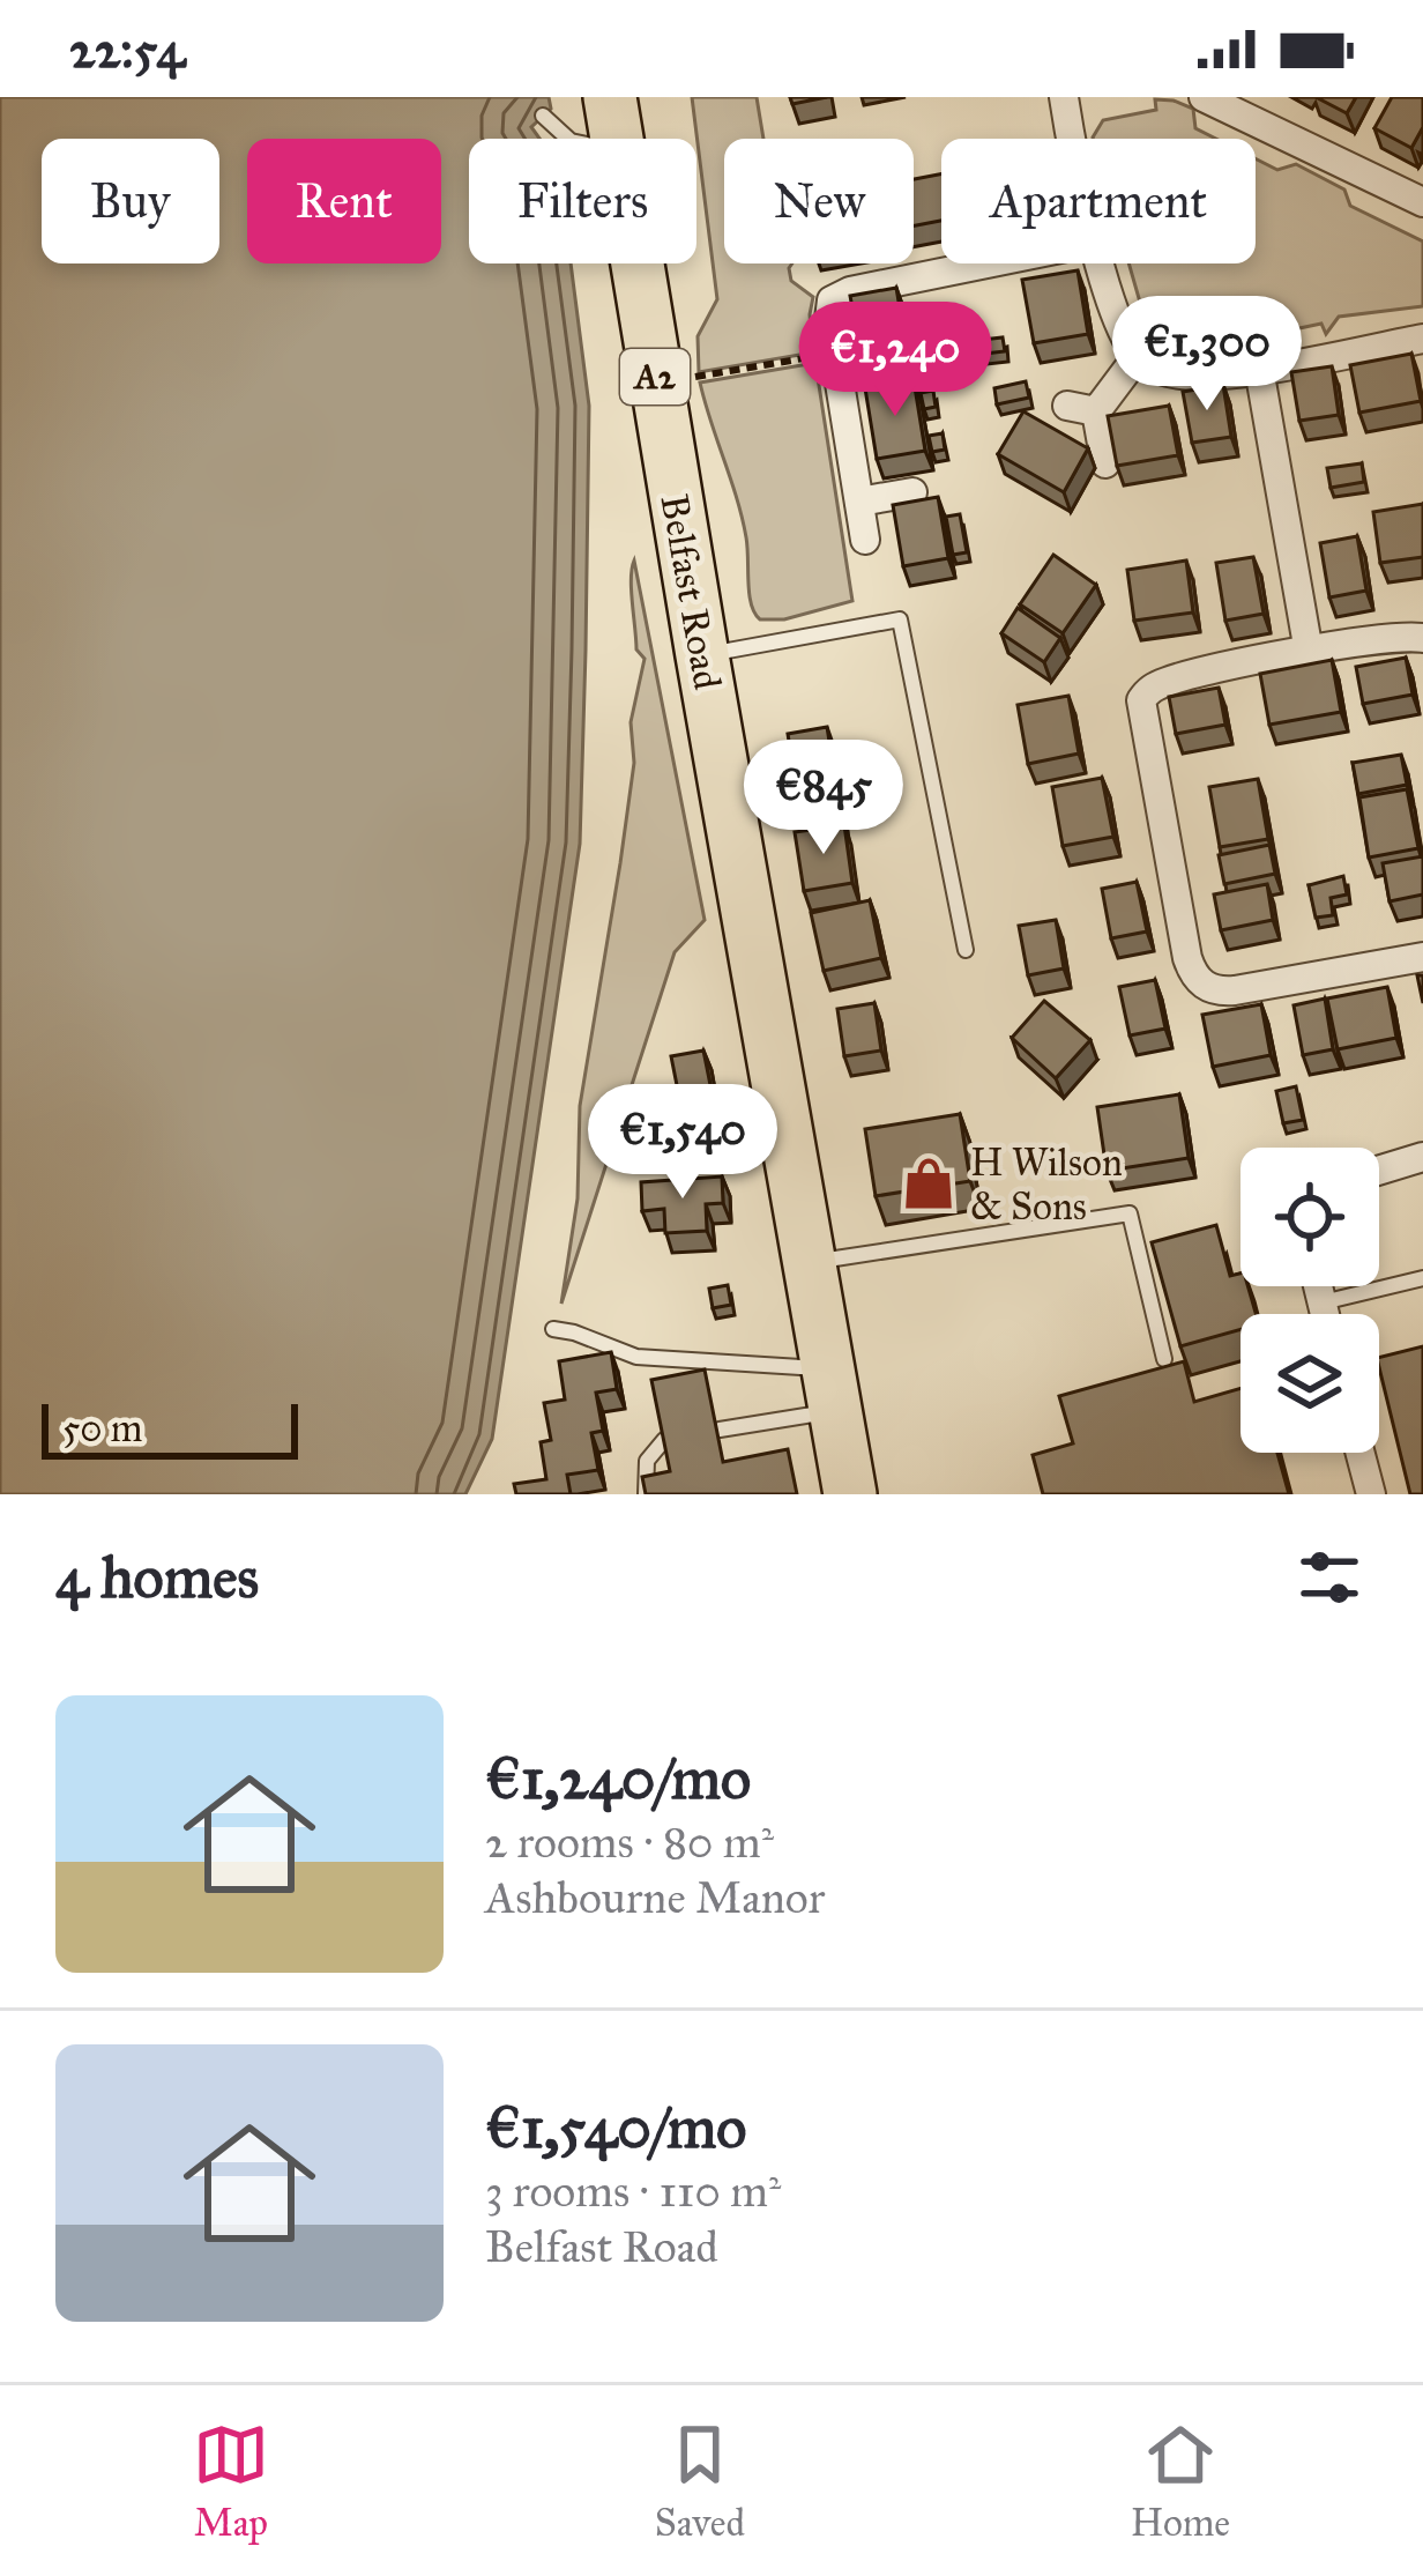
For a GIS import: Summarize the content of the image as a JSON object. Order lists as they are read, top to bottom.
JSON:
{
  "streets": {
    "highway": ["A2", "Belfast Road"]
  },
  "places": {
    "shop": ["H Wilson & Sons"]
  },
  "scale_bar": "50 m",
  "page": {
    "status": "22:54",
    "chip": [
      "Buy",
      "Rent",
      "Filters",
      "New",
      "Apartment"
    ],
    "price": [
      "€1,300",
      "€1,240",
      "€845",
      "€1,540"
    ],
    "scale": "50 m",
    "heading": "4 homes",
    "list": [
      {
        "name": "€1,240/mo",
        "note": "2 rooms · 80 m² · Ashbourne Manor"
      },
      {
        "name": "€1,540/mo",
        "note": "3 rooms · 110 m² · Belfast Road"
      }
    ],
    "tabs": ["Map", "Saved", "Home"]
  }
}
